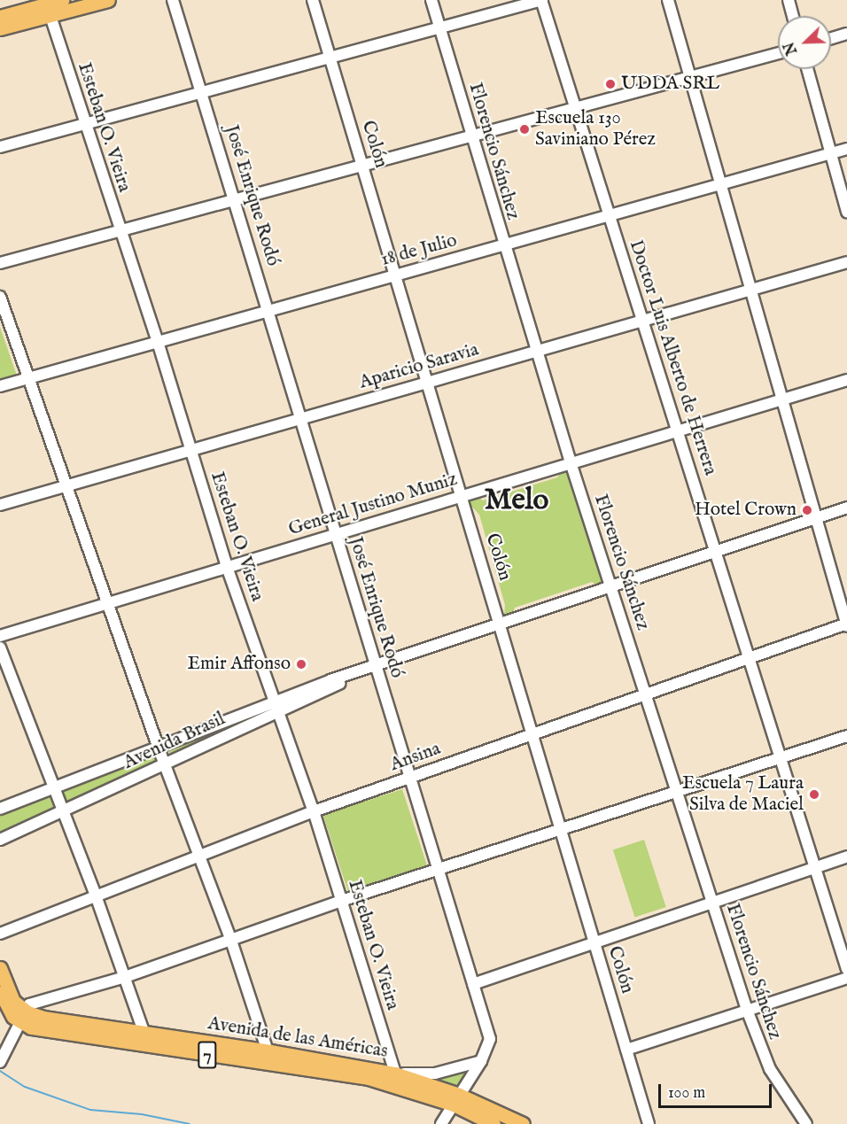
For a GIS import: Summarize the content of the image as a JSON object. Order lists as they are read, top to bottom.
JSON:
{
  "streets": {
    "main road": ["Avenida de las Américas", "7"],
    "street": [
      "Esteban O. Vieira",
      "Colón",
      "Florencio Sánchez",
      "José Enrique Rodó",
      "18 de Julio",
      "Doctor Luis Alberto de Herrera",
      "Aparicio Saravia",
      "General Justino Muniz",
      "Avenida Brasil",
      "Ansina"
    ]
  },
  "crossings": [
    ["Esteban O. Vieira", "18 de Julio"],
    ["Esteban O. Vieira", "Aparicio Saravia"],
    ["Esteban O. Vieira", "General Justino Muniz"],
    ["Esteban O. Vieira", "Avenida Brasil"],
    ["Esteban O. Vieira", "Ansina"],
    ["Esteban O. Vieira", "Avenida de las Américas"],
    ["Colón", "18 de Julio"],
    ["Colón", "Aparicio Saravia"],
    ["Colón", "General Justino Muniz"],
    ["Colón", "Avenida Brasil"],
    ["Colón", "Ansina"],
    ["Florencio Sánchez", "18 de Julio"],
    ["Florencio Sánchez", "Aparicio Saravia"],
    ["Florencio Sánchez", "General Justino Muniz"],
    ["Florencio Sánchez", "Avenida Brasil"],
    ["Florencio Sánchez", "Ansina"],
    ["José Enrique Rodó", "18 de Julio"],
    ["José Enrique Rodó", "Aparicio Saravia"],
    ["José Enrique Rodó", "General Justino Muniz"],
    ["José Enrique Rodó", "Avenida Brasil"],
    ["José Enrique Rodó", "Ansina"],
    ["José Enrique Rodó", "Avenida de las Américas"],
    ["18 de Julio", "Doctor Luis Alberto de Herrera"],
    ["Doctor Luis Alberto de Herrera", "Aparicio Saravia"],
    ["Doctor Luis Alberto de Herrera", "General Justino Muniz"],
    ["Doctor Luis Alberto de Herrera", "Avenida Brasil"],
    ["Doctor Luis Alberto de Herrera", "Ansina"]
  ],
  "districts": ["Melo"],
  "places": [
    "UDDA SRL",
    "Escuela 130 Saviniano Pérez",
    "Hotel Crown",
    "Emir Affonso",
    "Escuela 7 Laura Silva de Maciel"
  ],
  "scale_bar": "100 m",
  "north": "bottom left"
}
